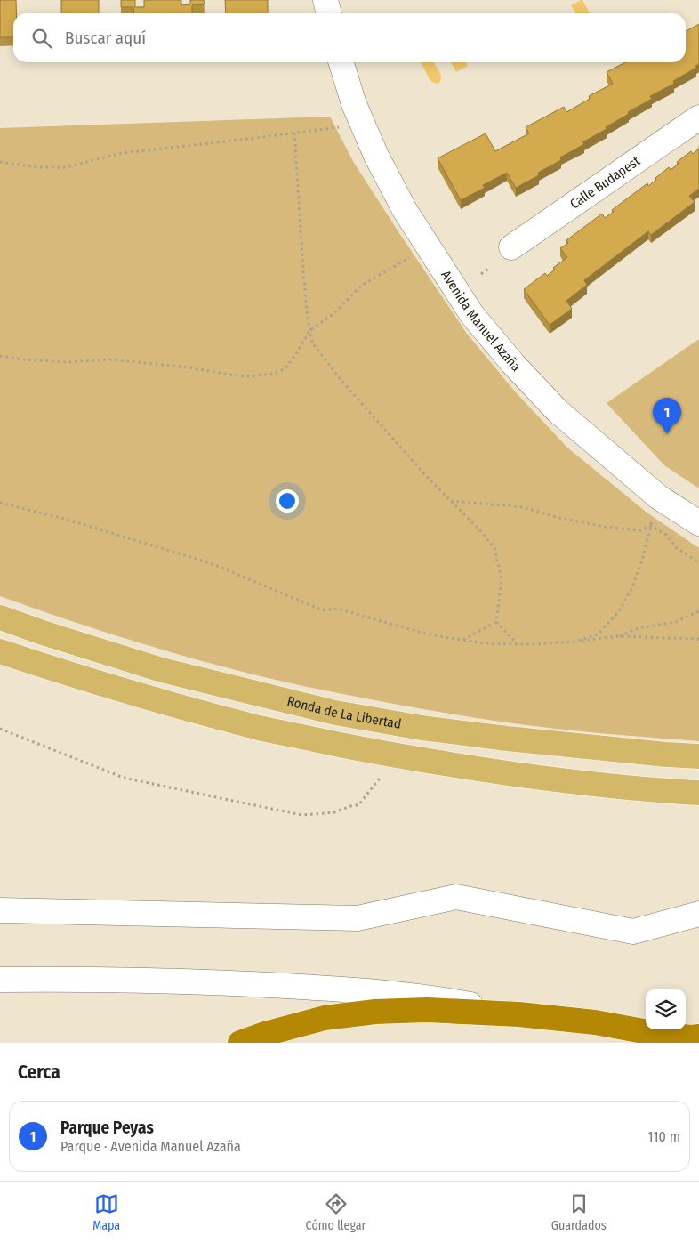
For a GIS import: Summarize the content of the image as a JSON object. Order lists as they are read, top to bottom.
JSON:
{
  "streets": {
    "main road": ["Ronda de La Libertad"],
    "street": ["Calle Budapest", "Avenida Manuel Azaña"]
  },
  "page": {
    "search": "Buscar aquí",
    "pins": "1",
    "heading": "Cerca",
    "list": [
      {
        "mark": "1",
        "name": "Parque Peyas",
        "note": "Parque · Avenida Manuel Azaña",
        "value": "110 m"
      }
    ],
    "nav": ["Mapa", "Cómo llegar", "Guardados"]
  }
}
